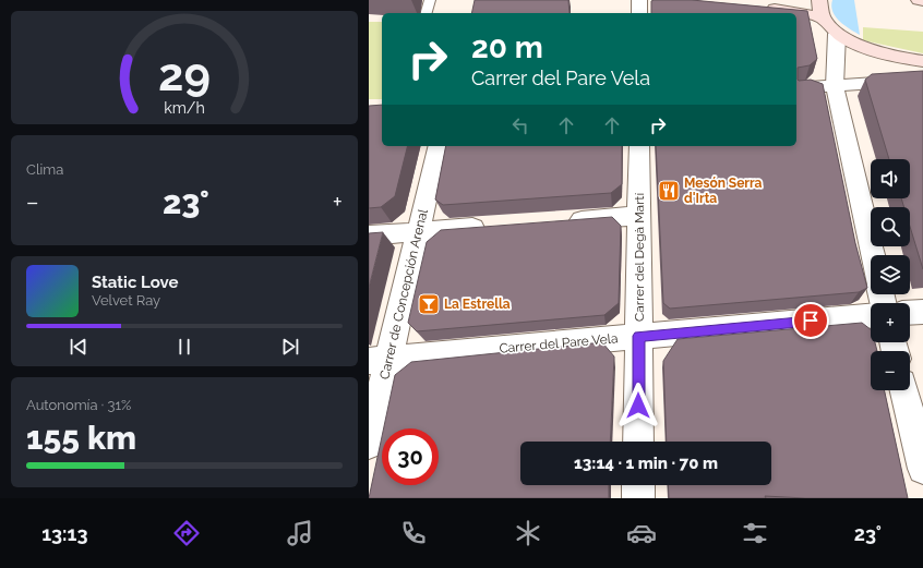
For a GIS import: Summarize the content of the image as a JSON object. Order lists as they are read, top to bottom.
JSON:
{
  "streets": {
    "street": ["Carrer del Degà Martí", "Carrer de Concepción Arenal", "Carrer del Pare Vela"]
  },
  "crossings": [
    ["Carrer del Degà Martí", "Carrer del Pare Vela"],
    ["Carrer de Concepción Arenal", "Carrer del Pare Vela"]
  ],
  "places": {
    "restaurant": ["Mesón Serra d'Irta"],
    "bar": ["La Estrella"]
  },
  "page": {
    "turn": ["20 m", "Carrer del Pare Vela"],
    "tile": [
      "Clima",
      ["Autonomía · 31%", "155 km"]
    ],
    "map_buttons": ["+", "−"],
    "heat": ["−", "23°", "+"],
    "song": ["Static Love", "Velvet Ray"],
    "limit": "30",
    "trip": "13:14 · 1 min · 70 m",
    "tabs": ["13:13", "23°"],
    "gauge": ["29", "km/h"]
  }
}
